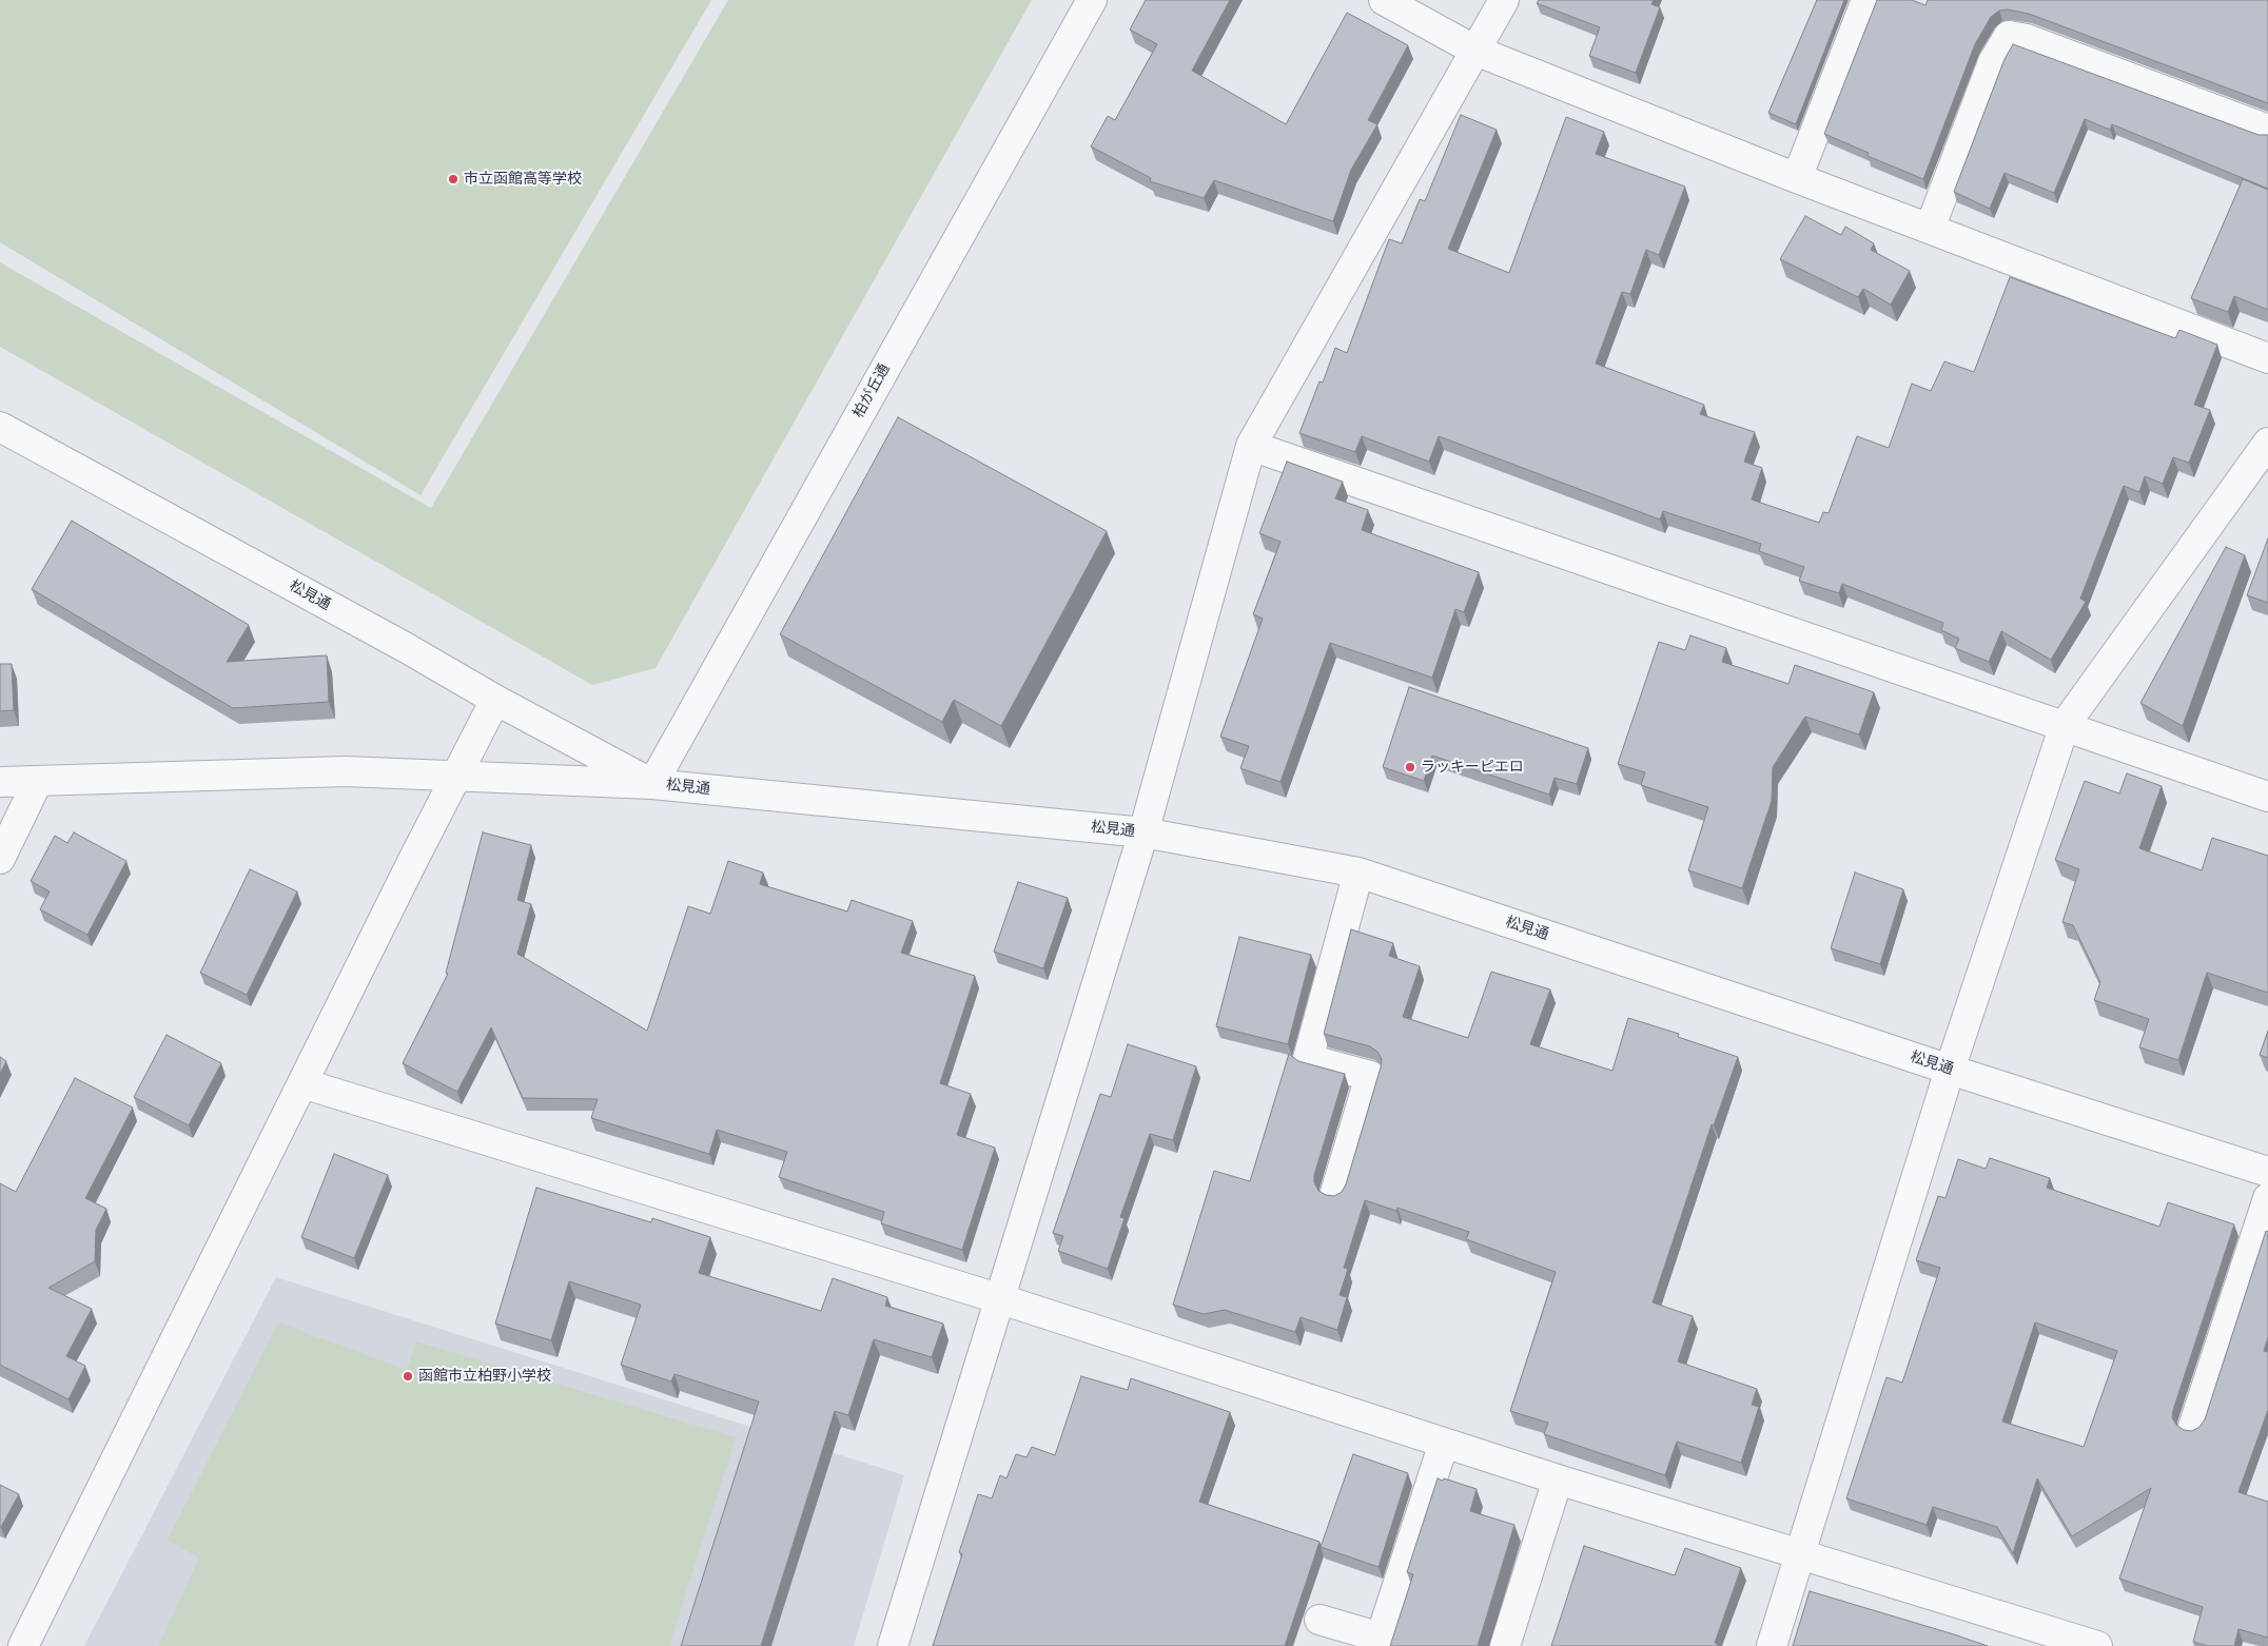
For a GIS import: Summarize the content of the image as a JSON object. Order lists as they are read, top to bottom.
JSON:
{
  "streets": {
    "street": ["柏が丘通", "松見通"]
  },
  "crossings": [
    ["柏が丘通", "松見通"]
  ],
  "places": ["市立函館高等学校", "ラッキーピエロ", "函館市立柏野小学校"]
}
